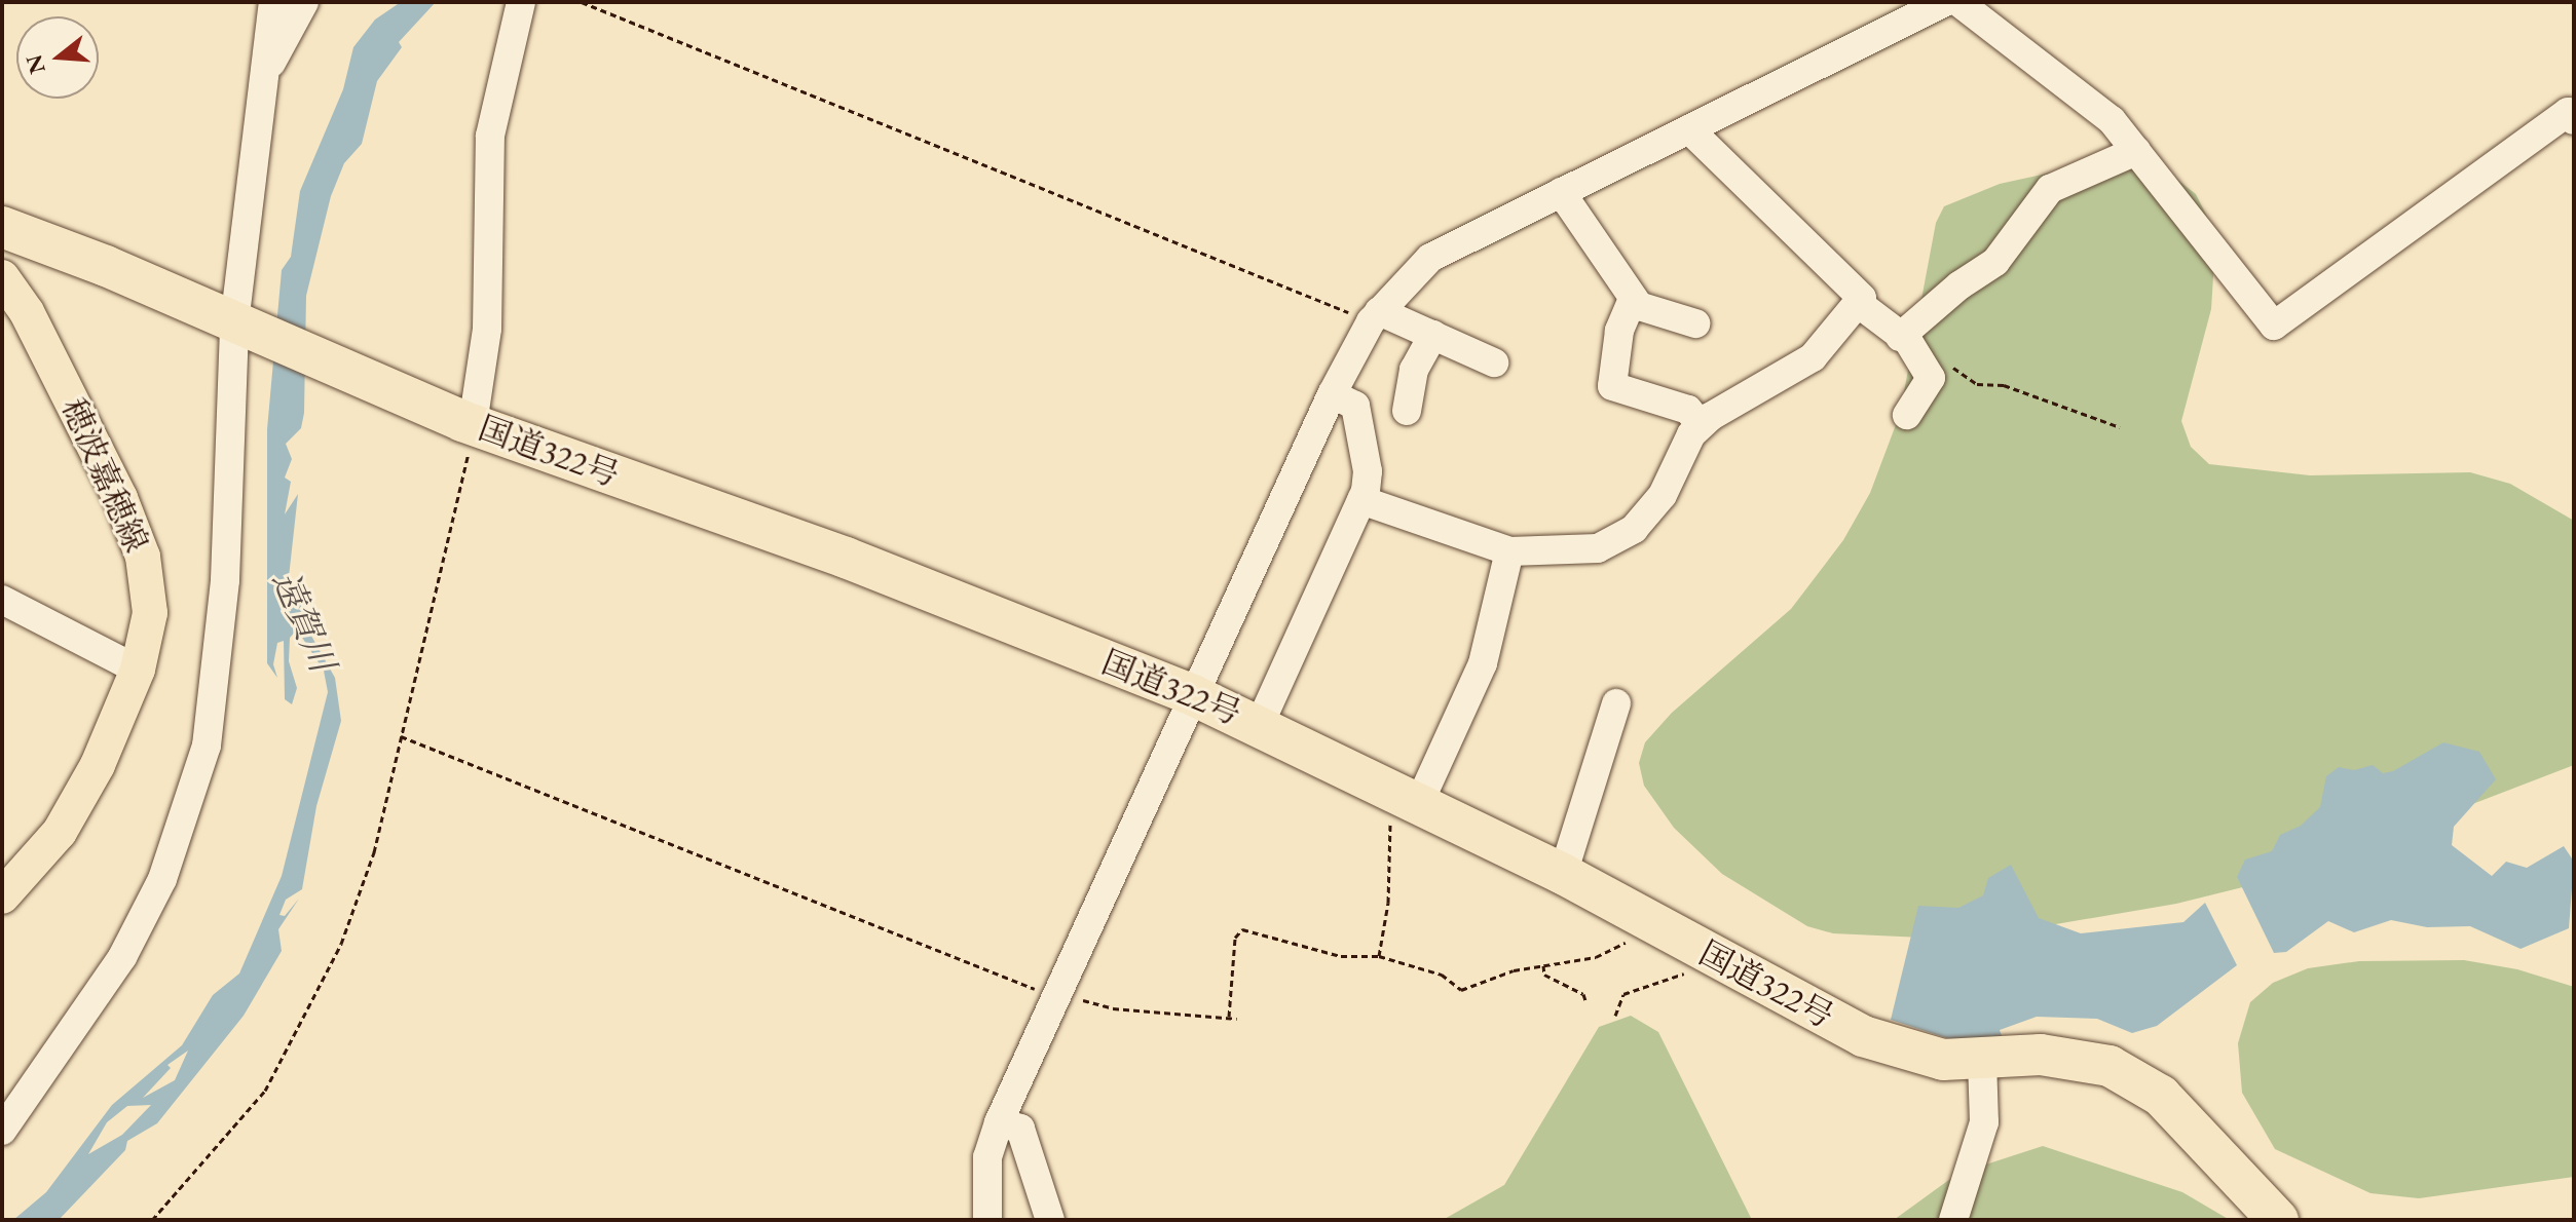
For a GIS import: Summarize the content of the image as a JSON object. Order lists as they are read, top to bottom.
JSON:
{
  "streets": {
    "highway": ["国道322号"],
    "main road": ["穂波嘉穂線"]
  },
  "water": ["遠賀川"],
  "north": "left"
}
